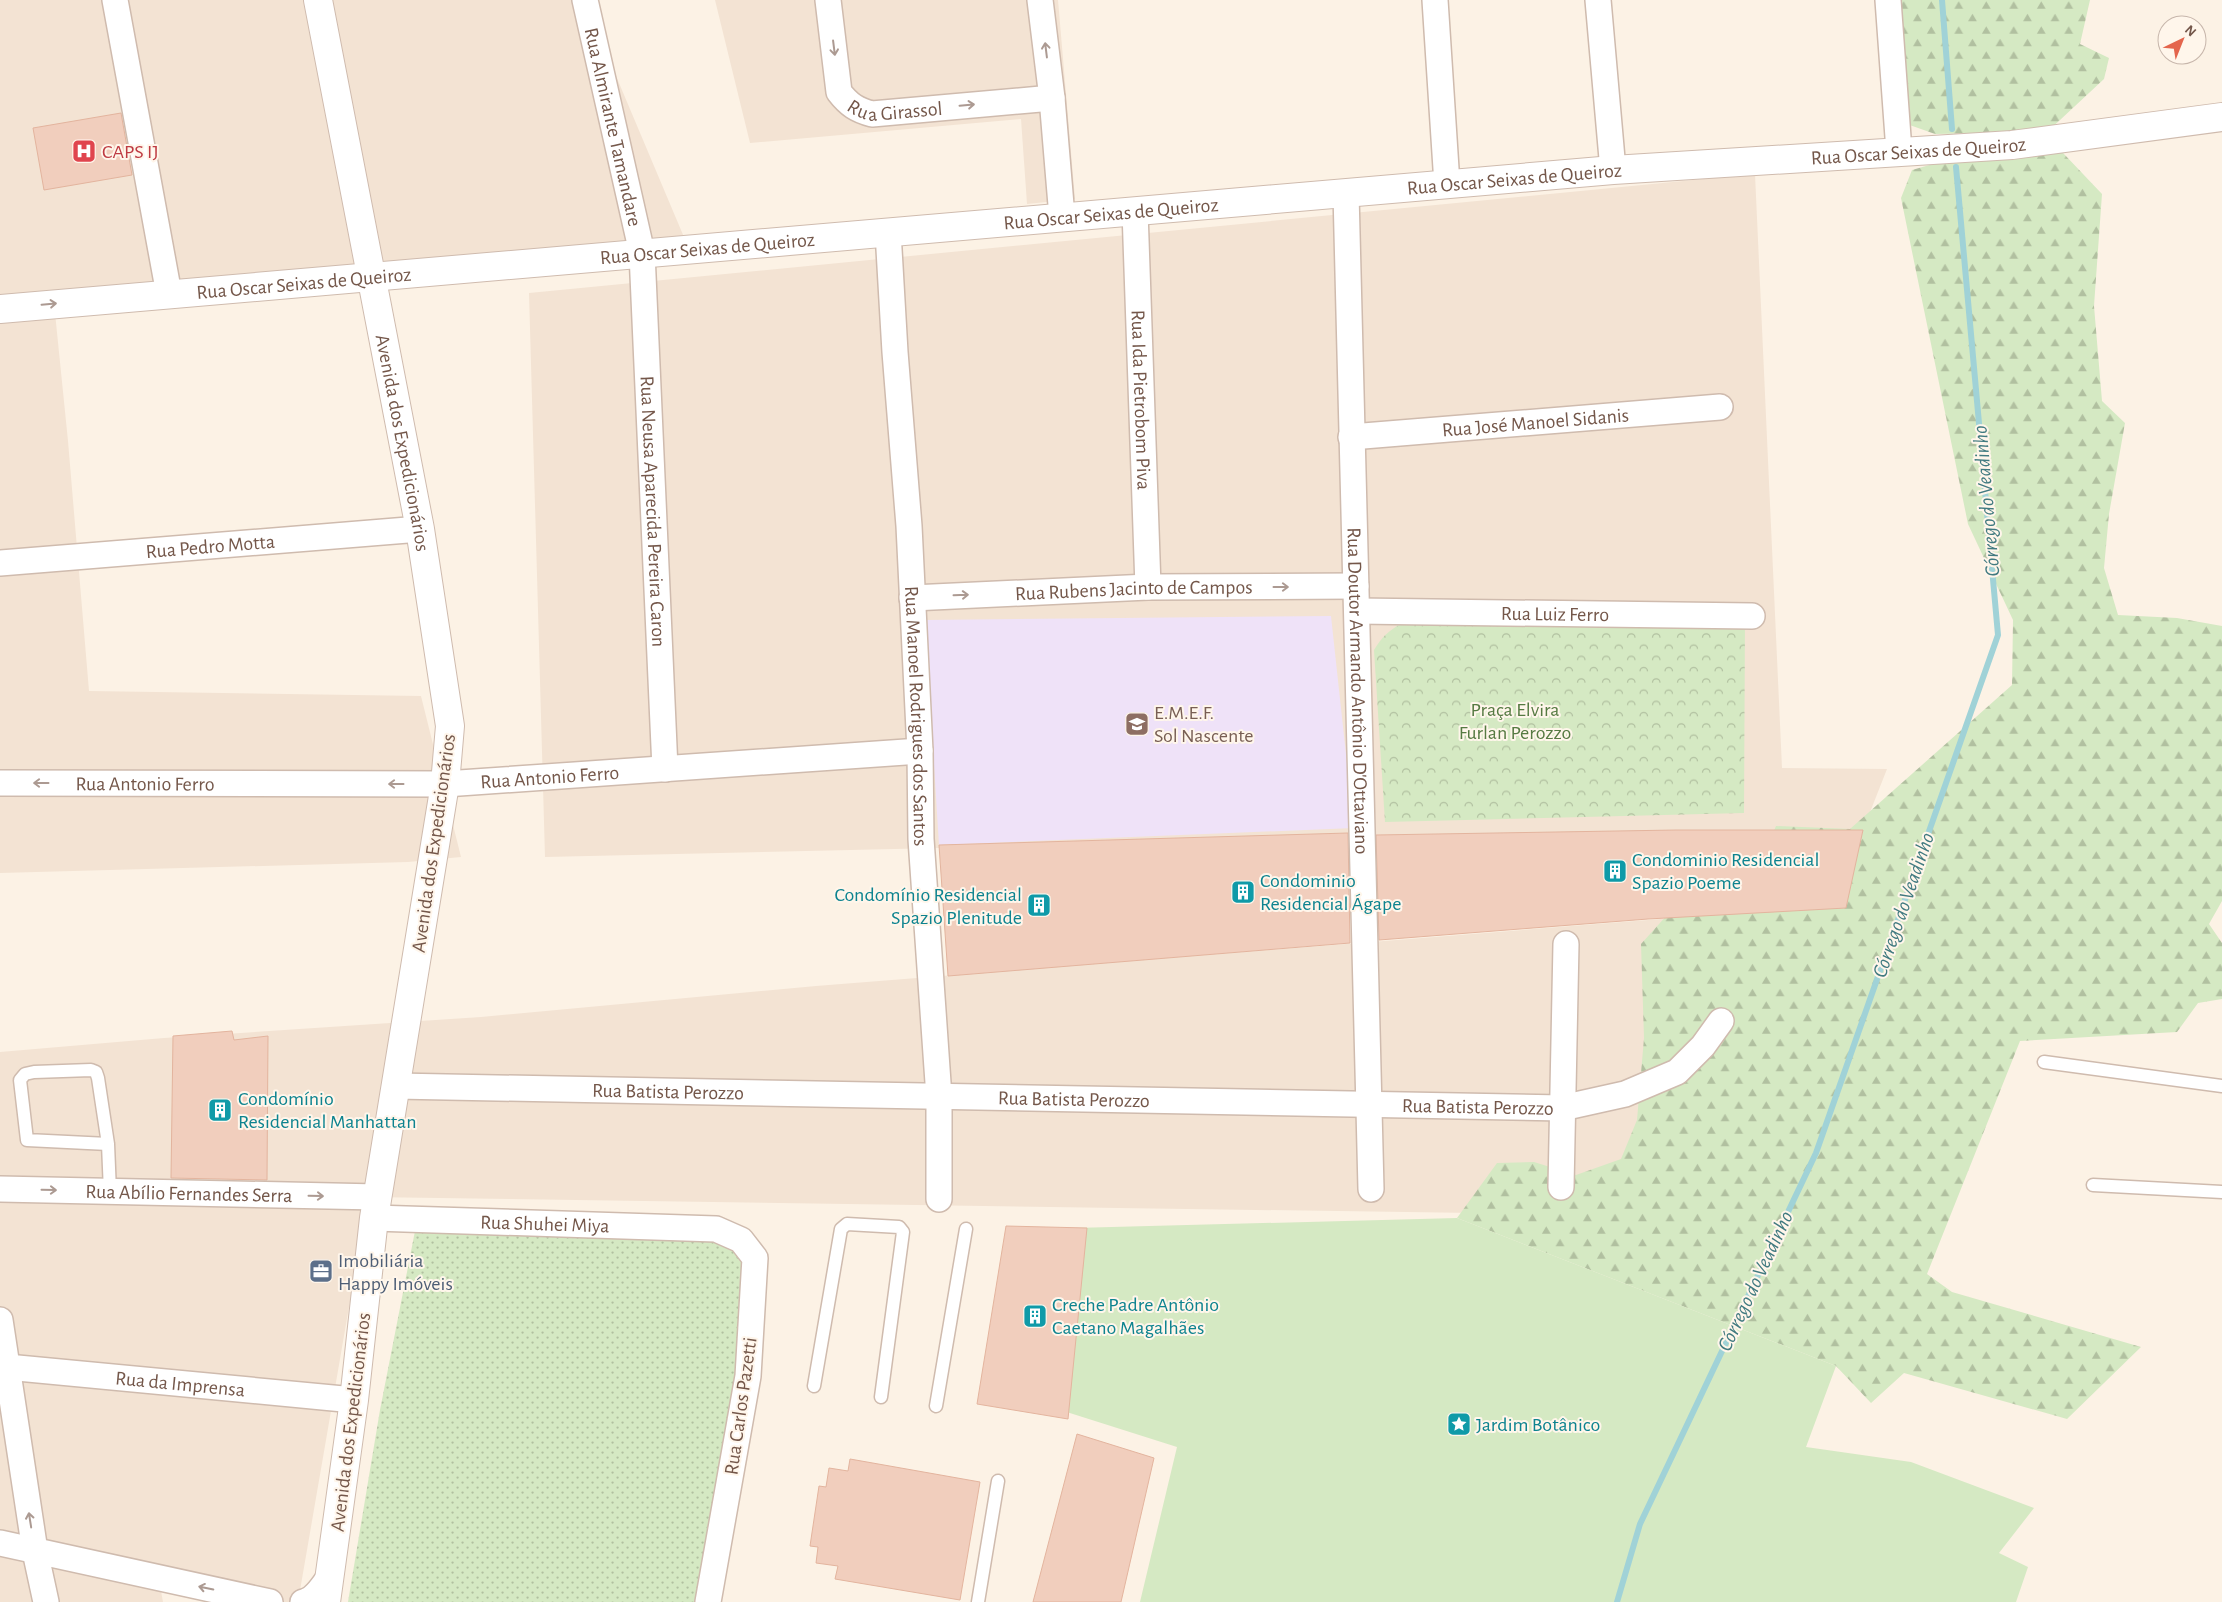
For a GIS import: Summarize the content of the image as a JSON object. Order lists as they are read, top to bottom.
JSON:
{
  "streets": {
    "street": [
      "Rua Girassol",
      "Rua Almirante Tamandare",
      "Rua Oscar Seixas de Queiroz",
      "Rua Ida Pietrobom Piva",
      "Rua José Manoel Sidanis",
      "Avenida dos Expedicionários",
      "Rua Neusa Aparecida Pereira Caron",
      "Rua Pedro Motta",
      "Rua Rubens Jacinto de Campos",
      "Rua Luiz Ferro",
      "Rua Doutor Armando Antônio D'Ottaviano",
      "Rua Manoel Rodrigues dos Santos",
      "Rua Antonio Ferro",
      "Rua Batista Perozzo",
      "Rua Abílio Fernandes Serra",
      "Rua Shuhei Miya",
      "Rua da Imprensa",
      "Rua Carlos Pazetti"
    ]
  },
  "crossings": [
    ["Rua Almirante Tamandare", "Rua Oscar Seixas de Queiroz"],
    ["Rua Almirante Tamandare", "Rua Neusa Aparecida Pereira Caron"],
    ["Rua Oscar Seixas de Queiroz", "Rua Ida Pietrobom Piva"],
    ["Rua Oscar Seixas de Queiroz", "Avenida dos Expedicionários"],
    ["Rua Oscar Seixas de Queiroz", "Rua Neusa Aparecida Pereira Caron"],
    ["Rua Oscar Seixas de Queiroz", "Rua Doutor Armando Antônio D'Ottaviano"],
    ["Rua Oscar Seixas de Queiroz", "Rua Manoel Rodrigues dos Santos"],
    ["Rua Ida Pietrobom Piva", "Rua Rubens Jacinto de Campos"],
    ["Rua José Manoel Sidanis", "Rua Doutor Armando Antônio D'Ottaviano"],
    ["Avenida dos Expedicionários", "Rua Pedro Motta"],
    ["Avenida dos Expedicionários", "Rua Antonio Ferro"],
    ["Avenida dos Expedicionários", "Rua Batista Perozzo"],
    ["Avenida dos Expedicionários", "Rua Abílio Fernandes Serra"],
    ["Avenida dos Expedicionários", "Rua Shuhei Miya"],
    ["Avenida dos Expedicionários", "Rua da Imprensa"],
    ["Rua Neusa Aparecida Pereira Caron", "Rua Antonio Ferro"],
    ["Rua Rubens Jacinto de Campos", "Rua Doutor Armando Antônio D'Ottaviano"],
    ["Rua Rubens Jacinto de Campos", "Rua Manoel Rodrigues dos Santos"],
    ["Rua Luiz Ferro", "Rua Doutor Armando Antônio D'Ottaviano"],
    ["Rua Doutor Armando Antônio D'Ottaviano", "Rua Batista Perozzo"],
    ["Rua Manoel Rodrigues dos Santos", "Rua Antonio Ferro"],
    ["Rua Manoel Rodrigues dos Santos", "Rua Batista Perozzo"],
    ["Rua Abílio Fernandes Serra", "Rua Shuhei Miya"],
    ["Rua Shuhei Miya", "Rua Carlos Pazetti"]
  ],
  "one_way": ["Rua Rubens Jacinto de Campos", "Rua Antonio Ferro", "Rua Abílio Fernandes Serra"],
  "water": ["Córrego do Veadinho"],
  "parks": ["Praça Elvira Furlan Perozzo"],
  "places": {
    "hospital": ["CAPS IJ"],
    "school or university": ["E.M.E.F. Sol Nascente"],
    "building": [
      "Condominio Residencial Spazio Poeme",
      "Condominio Residencial Ágape",
      "Condomínio Residencial Spazio Plenitude",
      "Condomínio Residencial Manhattan",
      "Creche Padre Antônio Caetano Magalhães"
    ],
    "office": ["Imobiliária Happy Imóveis"],
    "place": ["Jardim Botânico"]
  },
  "north": "top right"
}
